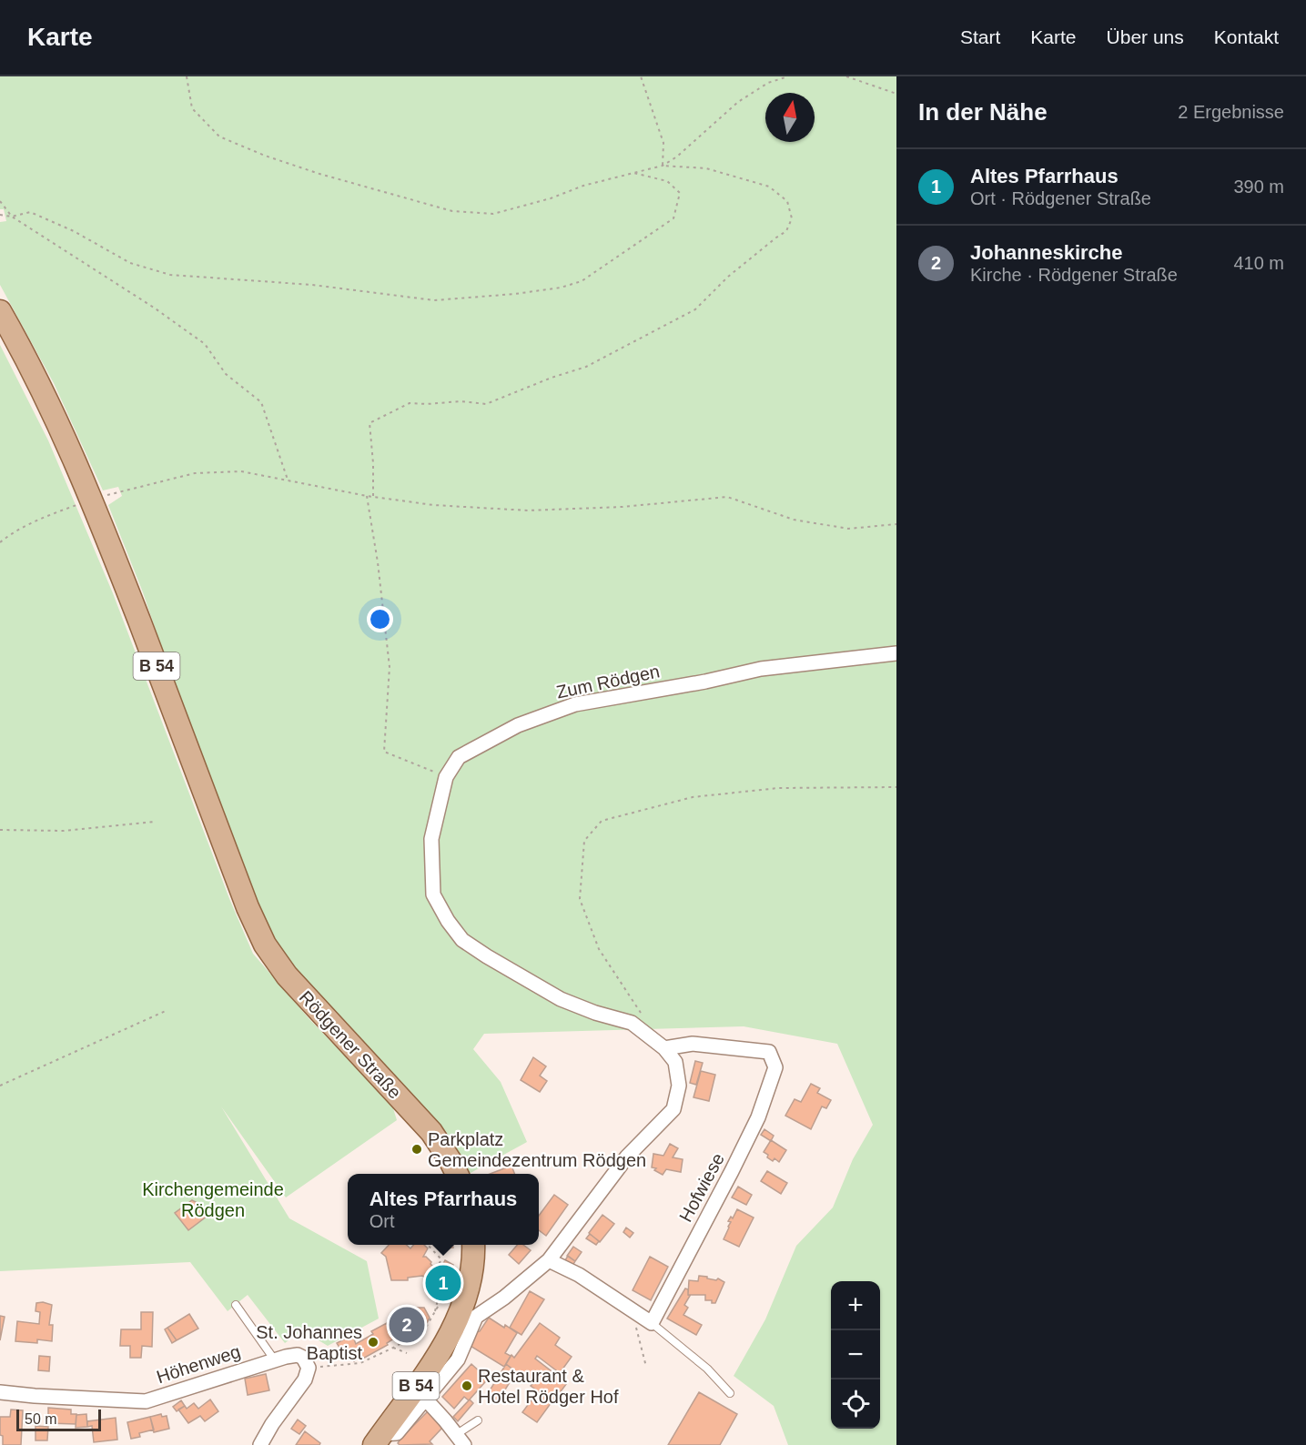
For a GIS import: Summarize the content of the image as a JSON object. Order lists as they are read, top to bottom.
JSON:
{
  "streets": {
    "main road": ["B 54", "Rödgener Straße"],
    "street": ["Zum Rödgen", "Hofwiese", "Höhenweg"]
  },
  "crossings": [
    ["B 54", "Rödgener Straße"],
    ["Zum Rödgen", "Hofwiese"]
  ],
  "parks": ["Kirchengemeinde Rödgen"],
  "places": ["Parkplatz Gemeindezentrum Rödgen", "St. Johannes Baptist", "Restaurant & Hotel Rödger Hof"],
  "scale_bar": "50 m",
  "north": "top",
  "page": {
    "header": "Karte",
    "nav": [
      "Start",
      "Karte",
      "Über uns",
      "Kontakt"
    ],
    "heading": ["In der Nähe", "2 Ergebnisse"],
    "list": [
      {
        "mark": "1",
        "name": "Altes Pfarrhaus",
        "note": "Ort · Rödgener Straße",
        "value": "390 m"
      },
      {
        "mark": "2",
        "name": "Johanneskirche",
        "note": "Kirche · Rödgener Straße",
        "value": "410 m"
      }
    ],
    "popup": ["Altes Pfarrhaus", "Ort"],
    "pins": ["1", "2"],
    "map_buttons": ["+", "−"],
    "scale": "50 m"
  }
}
